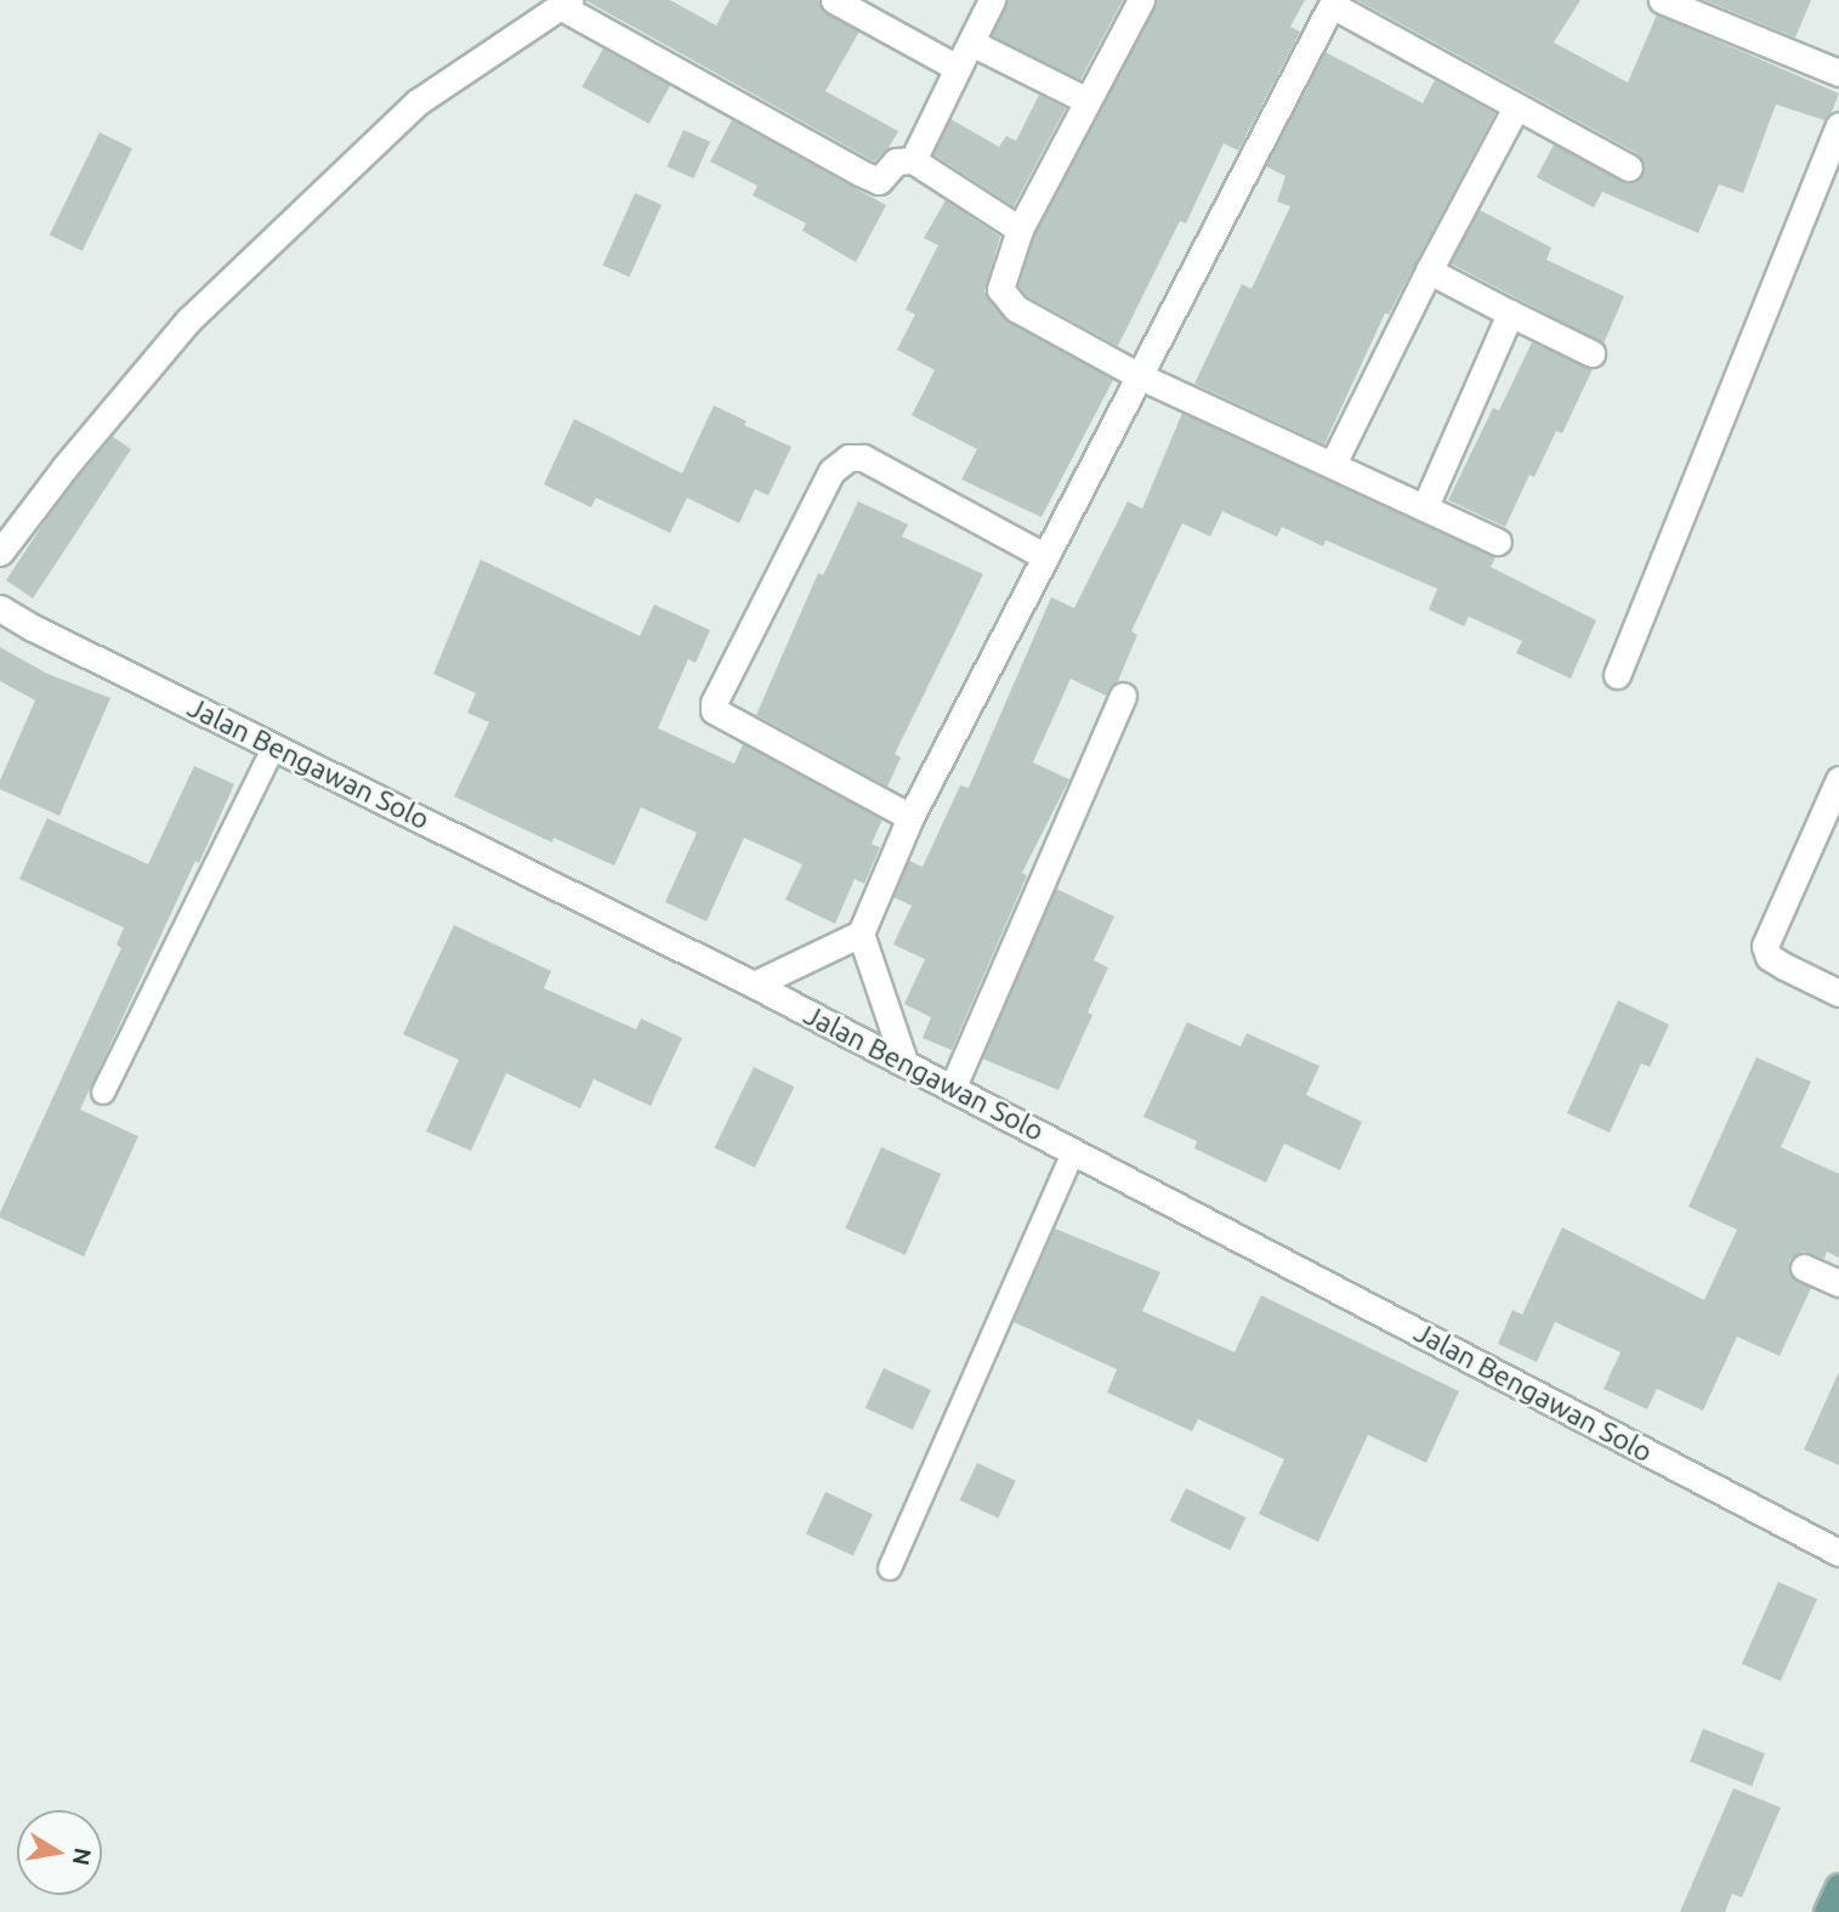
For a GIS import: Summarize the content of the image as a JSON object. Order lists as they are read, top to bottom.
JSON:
{
  "streets": {
    "street": ["Jalan Bengawan Solo"]
  },
  "north": "right"
}
